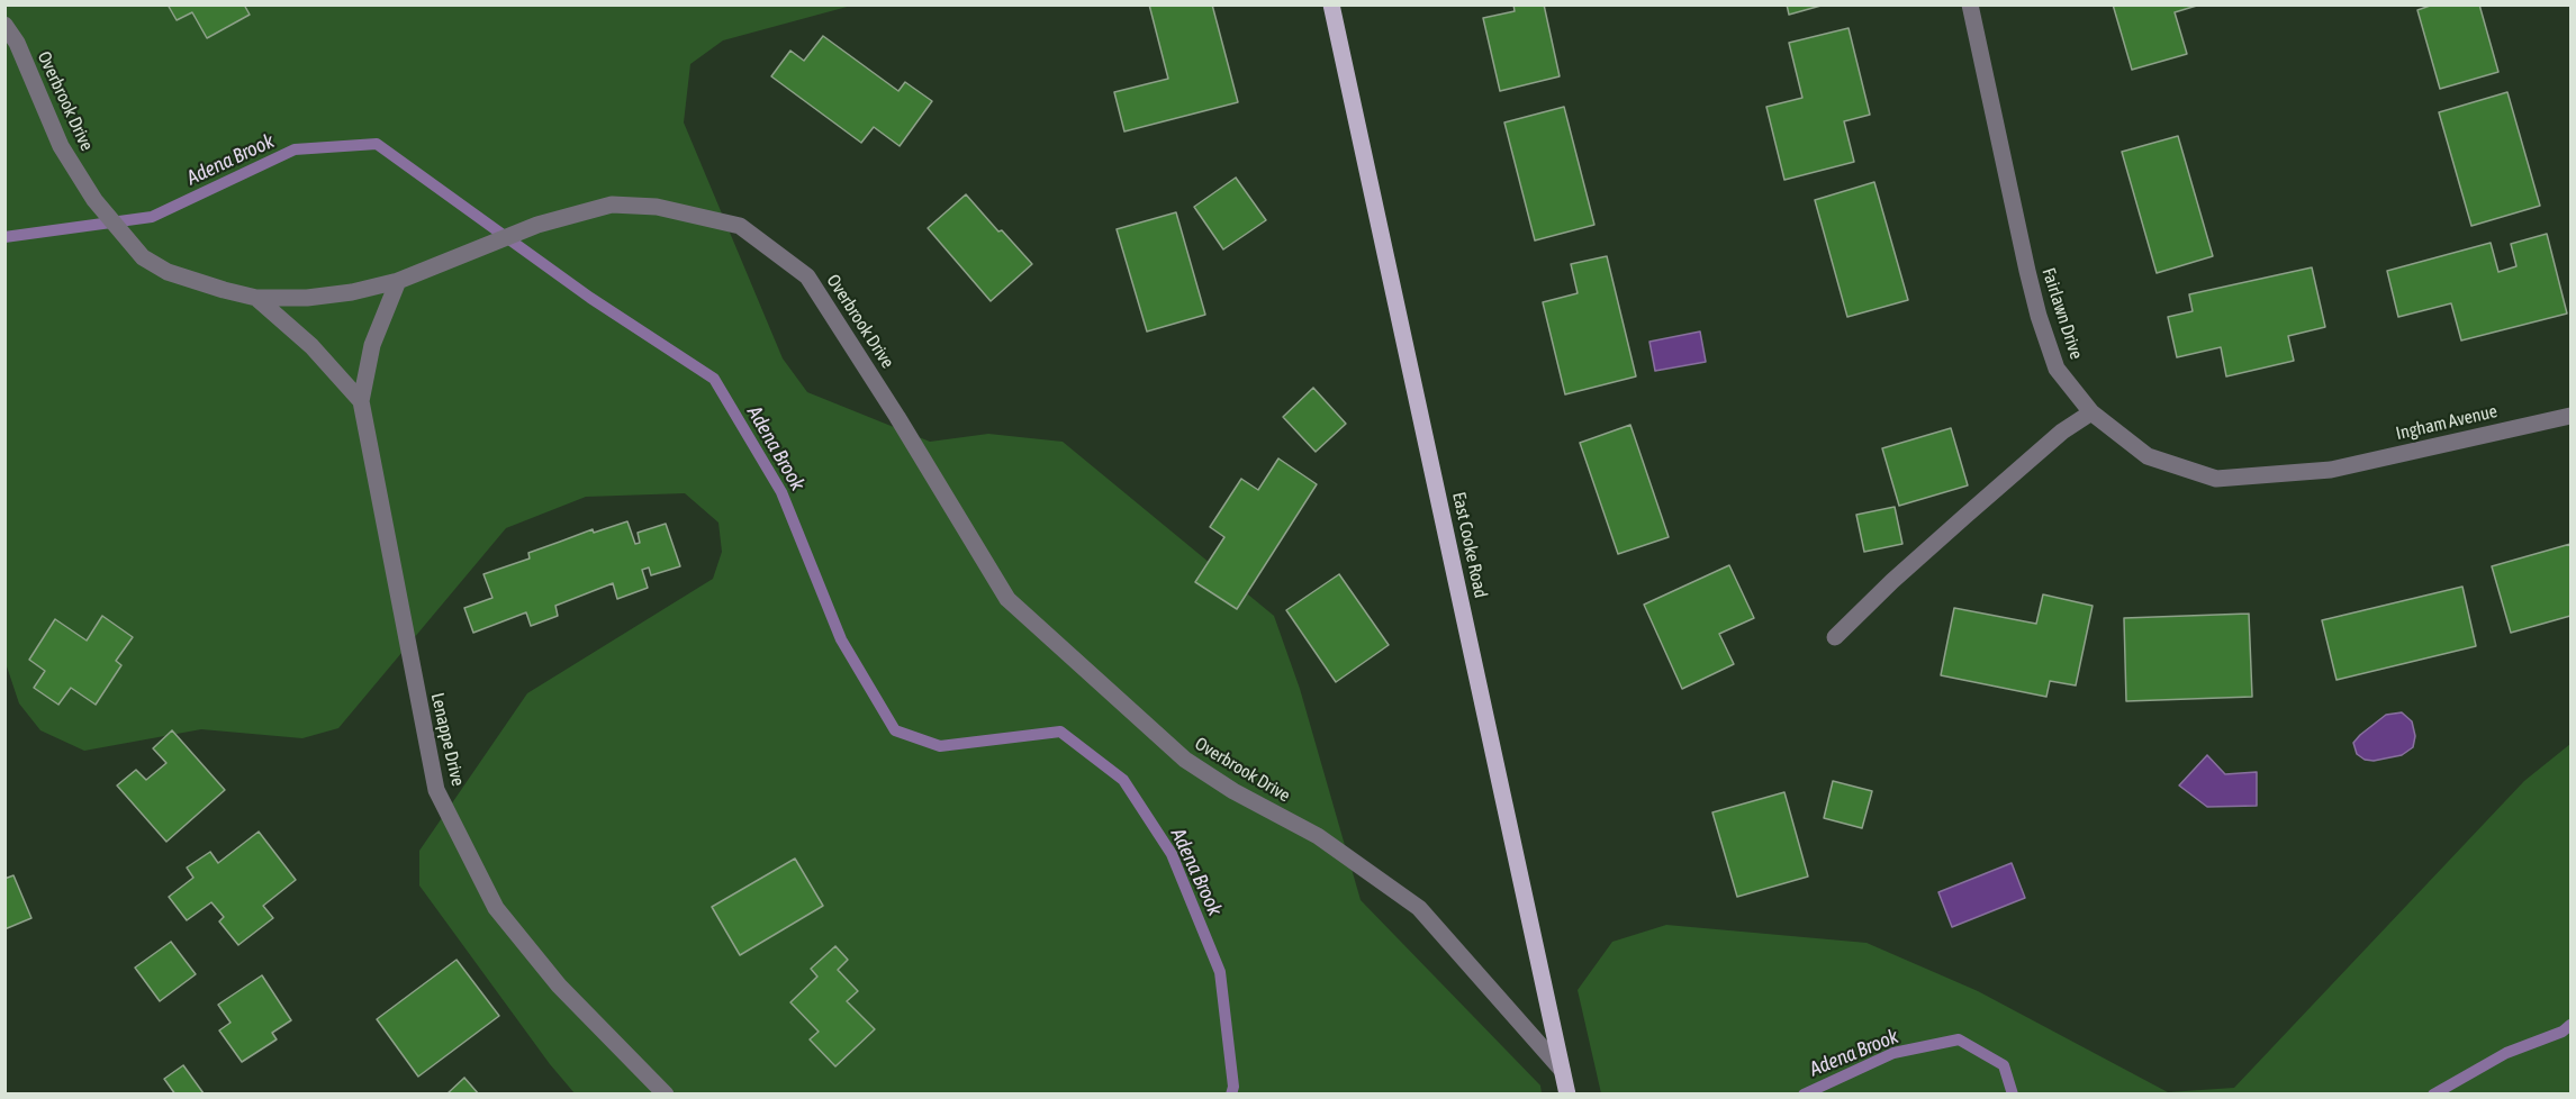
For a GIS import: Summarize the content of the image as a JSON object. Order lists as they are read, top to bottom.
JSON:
{
  "streets": {
    "main road": ["East Cooke Road"],
    "street": [
      "Overbrook Drive",
      "Fairlawn Drive",
      "Ingham Avenue",
      "Lenappe Drive"
    ]
  },
  "crossings": [
    ["Overbrook Drive", "East Cooke Road"],
    ["Overbrook Drive", "Lenappe Drive"],
    ["Fairlawn Drive", "Ingham Avenue"]
  ],
  "water": ["Adena Brook"]
}
